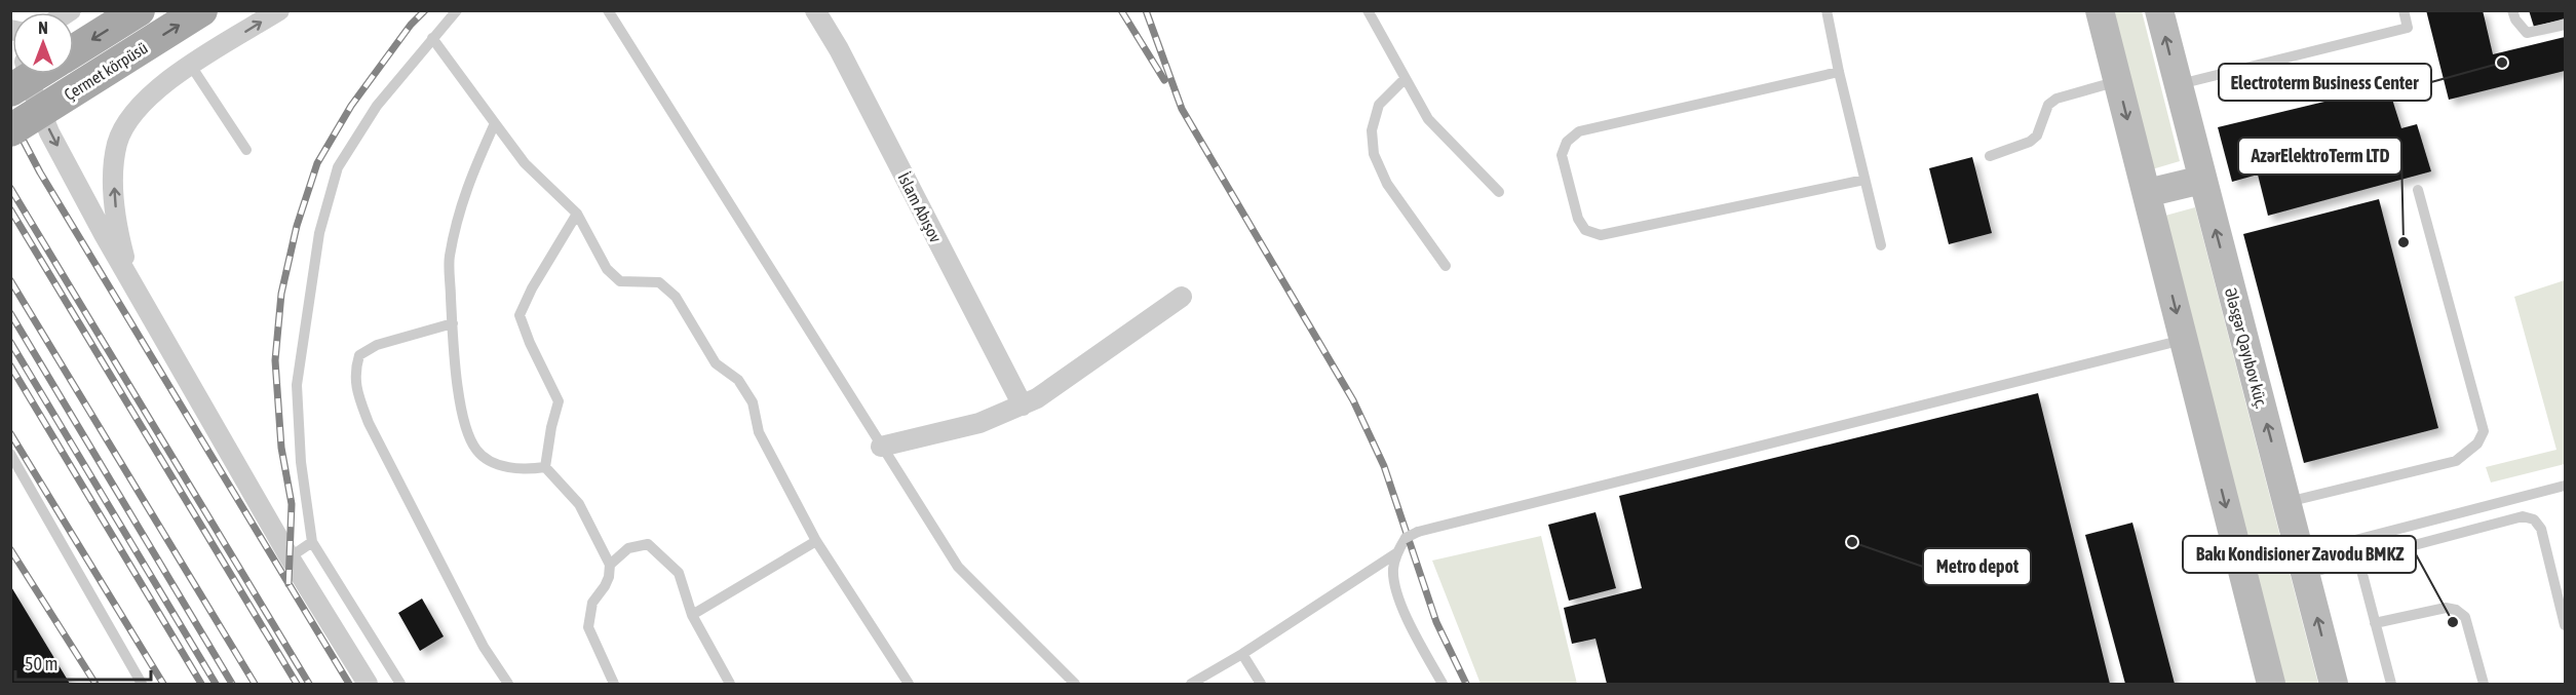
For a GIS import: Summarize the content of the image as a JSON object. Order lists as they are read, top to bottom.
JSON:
{
  "streets": {
    "main road": ["Çermet körpüsü", "Ələsgər Qayıbov küç."],
    "street": ["İslam Abışov"]
  },
  "places": [
    "Electroterm Business Center",
    "AzərElektroTerm LTD",
    "Metro depot",
    "Bakı Kondisioner Zavodu BMKZ"
  ],
  "scale_bar": "50 m",
  "north": "top"
}
